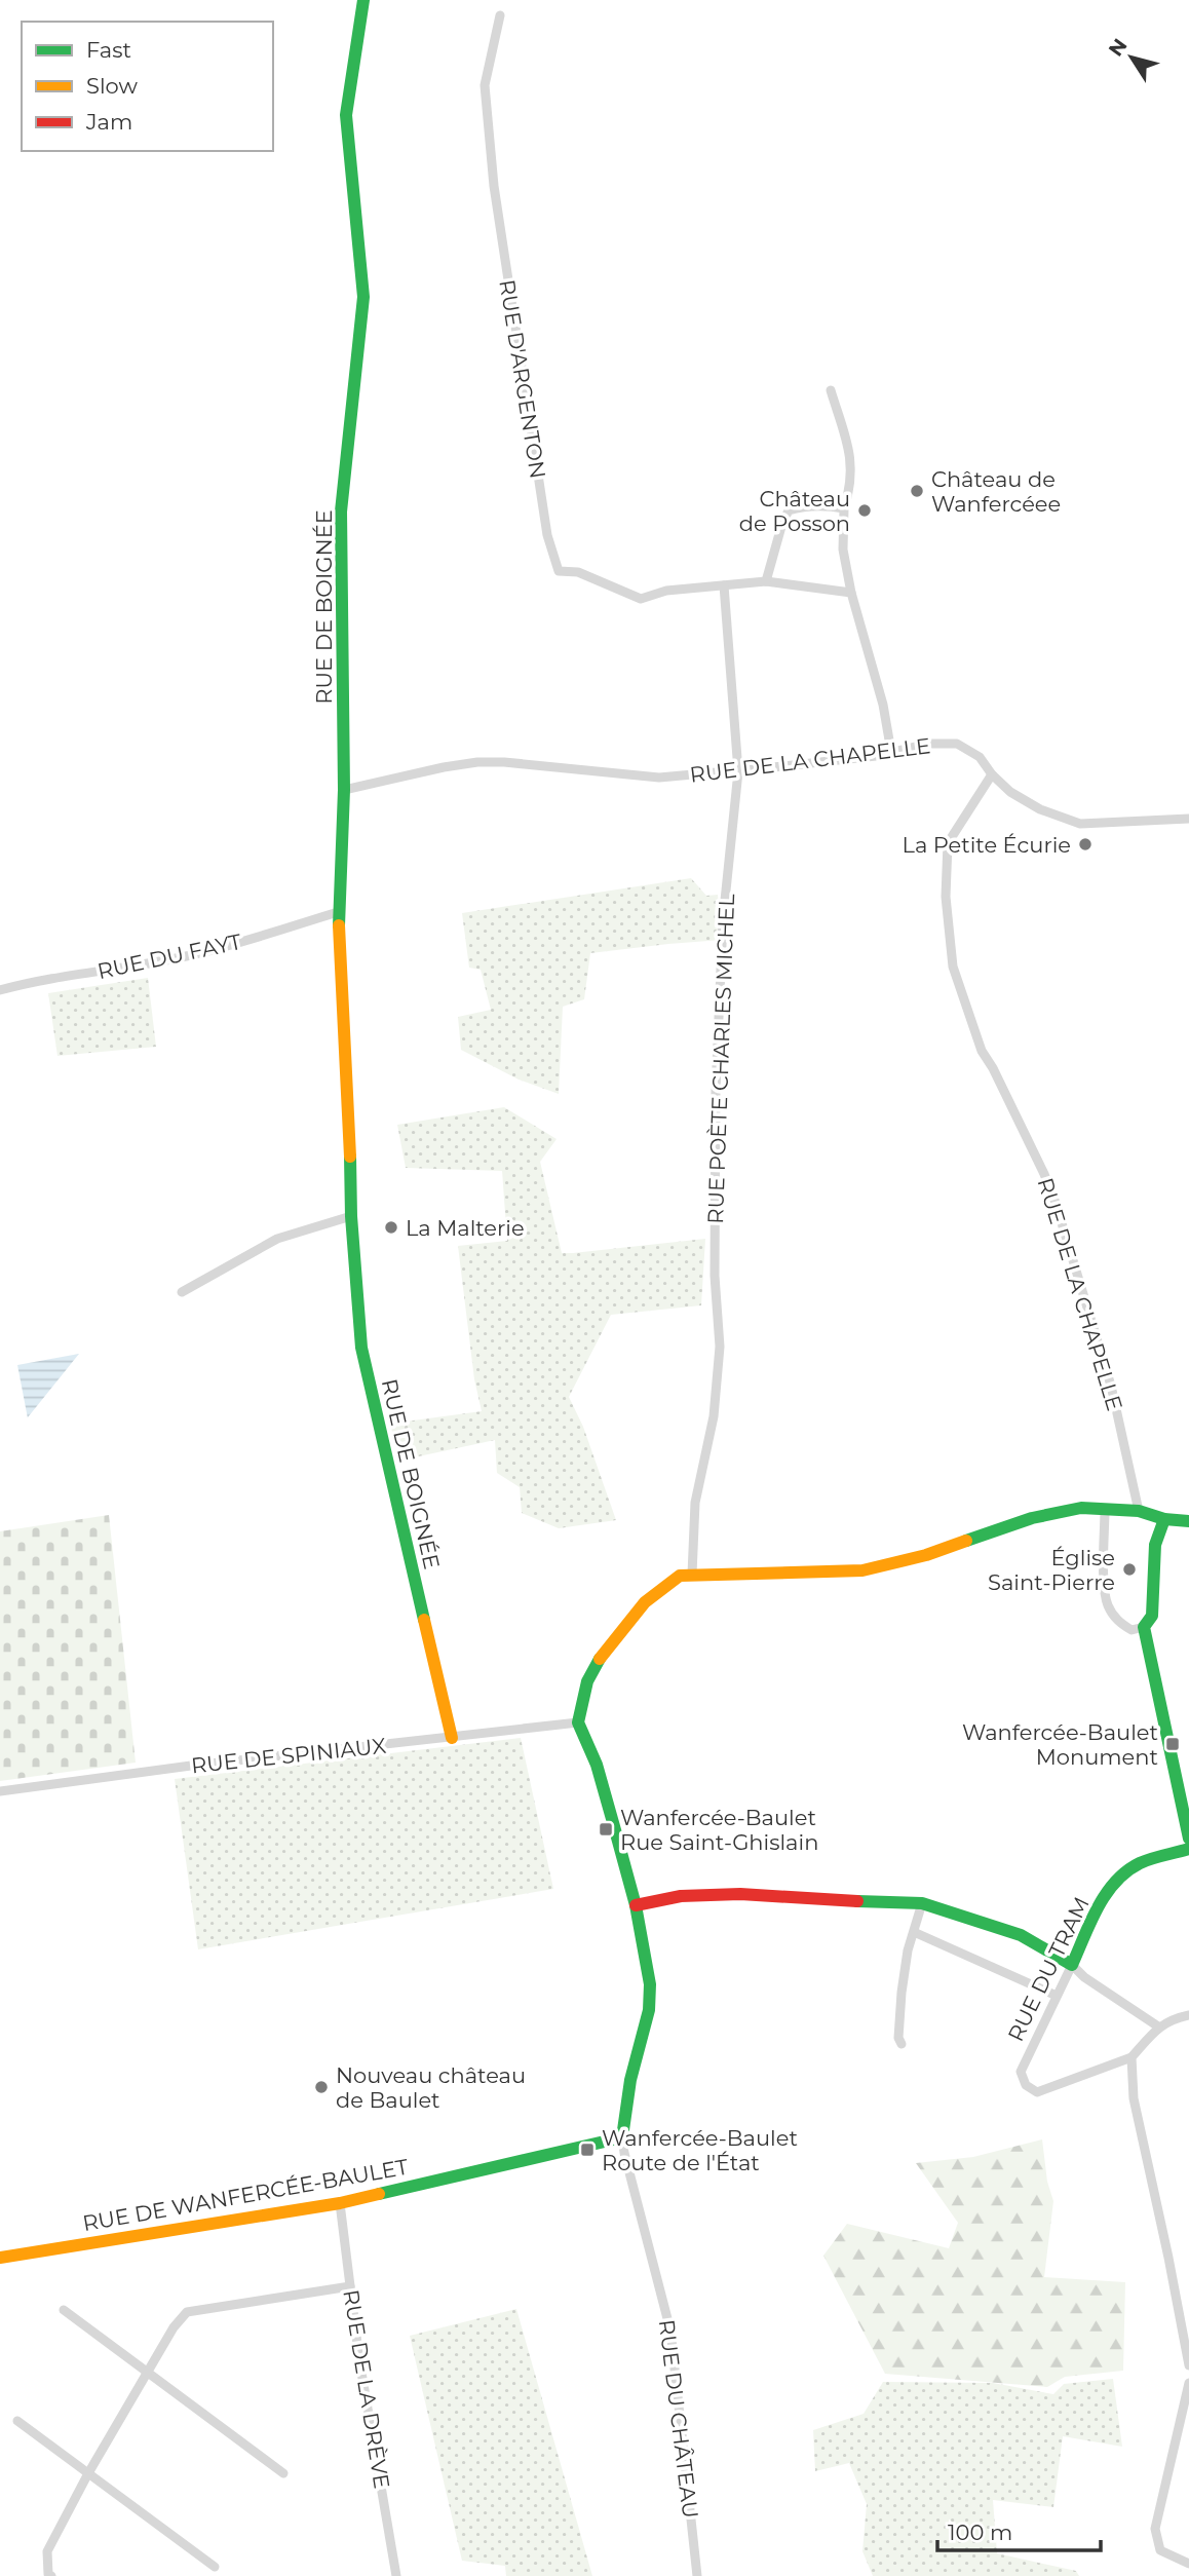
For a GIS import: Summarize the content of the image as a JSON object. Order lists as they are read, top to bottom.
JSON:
{
  "streets": {
    "main road": ["RUE DE BOIGNÉE", "RUE DU TRAM", "RUE DE WANFERCÉE-BAULET"],
    "street": [
      "RUE D'ARGENTON",
      "RUE DE LA CHAPELLE",
      "RUE DU FAYT",
      "RUE POÈTE CHARLES MICHEL",
      "RUE DE SPINIAUX",
      "RUE DE LA DRÈVE",
      "RUE DU CHÂTEAU"
    ]
  },
  "crossings": [
    ["RUE D'ARGENTON", "RUE POÈTE CHARLES MICHEL"],
    ["RUE DE BOIGNÉE", "RUE DE LA CHAPELLE"],
    ["RUE DE BOIGNÉE", "RUE DU FAYT"],
    ["RUE DE BOIGNÉE", "RUE DE SPINIAUX"],
    ["RUE DE LA CHAPELLE", "RUE POÈTE CHARLES MICHEL"],
    ["RUE DE WANFERCÉE-BAULET", "RUE DE LA DRÈVE"],
    ["RUE DE WANFERCÉE-BAULET", "RUE DU CHÂTEAU"]
  ],
  "places": {
    "other": [
      "Château de Wanfercéee",
      "Château de Posson",
      "La Petite Écurie",
      "La Malterie",
      "Église Saint-Pierre",
      "Nouveau château de Baulet"
    ],
    "transit": ["Wanfercée-Baulet Monument", "Wanfercée-Baulet Rue Saint-Ghislain", "Wanfercée-Baulet Route de l'État"]
  },
  "legend": ["Fast", "Slow", "Jam"],
  "scale_bar": "100 m",
  "north": "top left"
}
